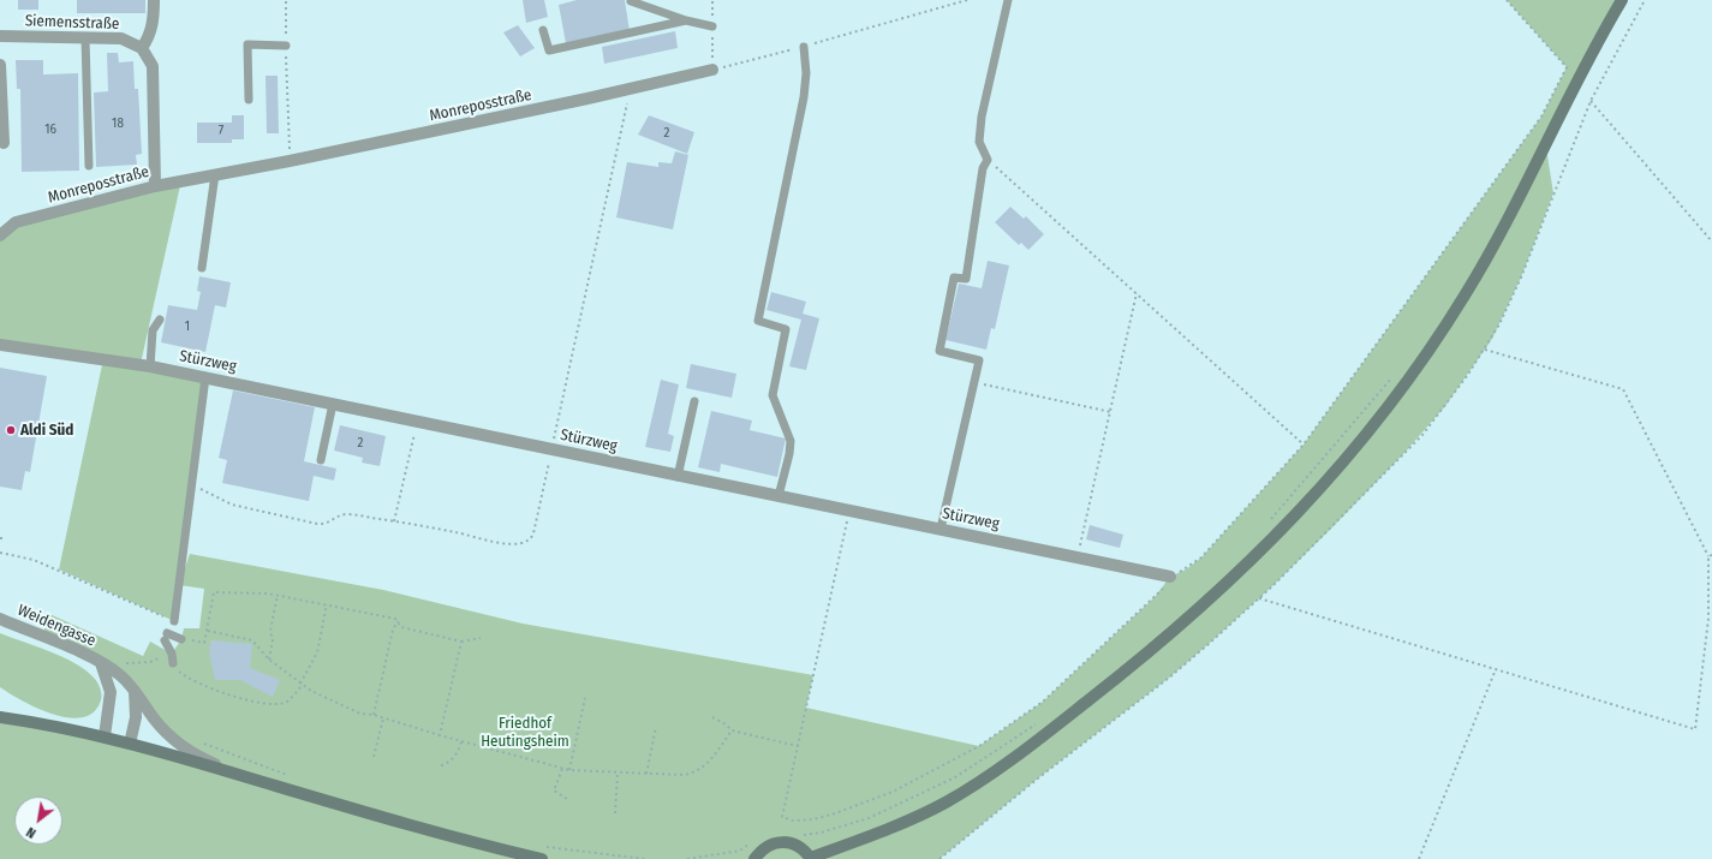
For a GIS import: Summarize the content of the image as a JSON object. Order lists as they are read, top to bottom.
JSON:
{
  "streets": {
    "street": [
      "Siemensstraße",
      "Monreposstraße",
      "Stürzweg",
      "Weidengasse"
    ]
  },
  "parks": ["Friedhof Heutingsheim"],
  "places": ["Aldi Süd"],
  "house_numbers": [
    "18",
    "16",
    "7",
    "2",
    "1",
    "2"
  ],
  "north": "bottom left"
}
